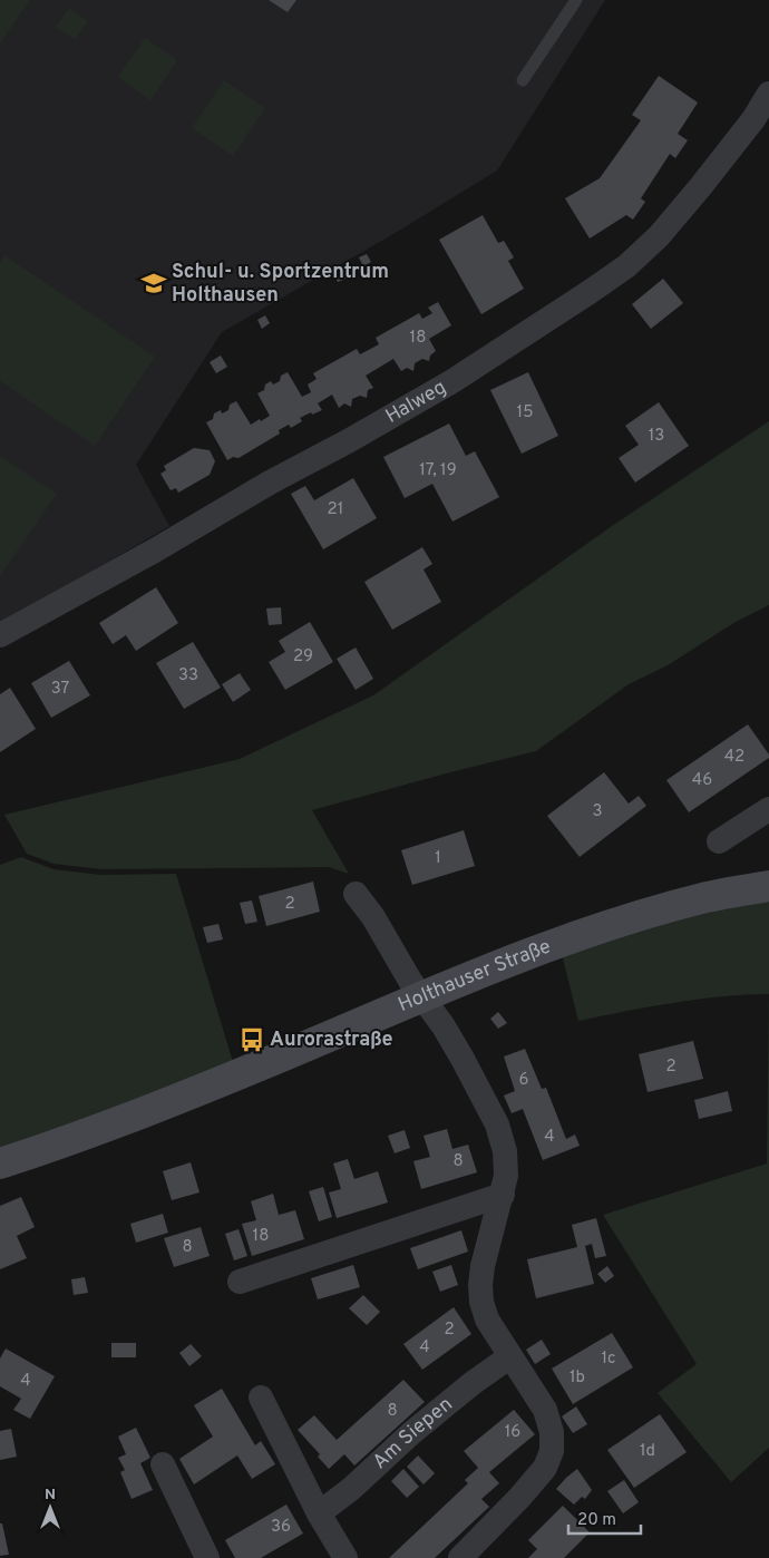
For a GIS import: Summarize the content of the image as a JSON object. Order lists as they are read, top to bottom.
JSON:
{
  "streets": {
    "street": ["Halweg", "Holthauser Straße", "Am Siepen"]
  },
  "places": {
    "school or university": ["Schul- u. Sportzentrum Holthausen"],
    "bus stop": ["Aurorastraße"]
  },
  "house_numbers": [
    "18",
    "15",
    "13",
    "17, 19",
    "21",
    "29",
    "33",
    "37",
    "42",
    "46",
    "3",
    "1",
    "2",
    "2",
    "6",
    "4",
    "8",
    "18",
    "8",
    "2",
    "4",
    "1c",
    "1b",
    "4",
    "8",
    "16",
    "1d",
    "36"
  ],
  "scale_bar": "20 m",
  "north": "top"
}
